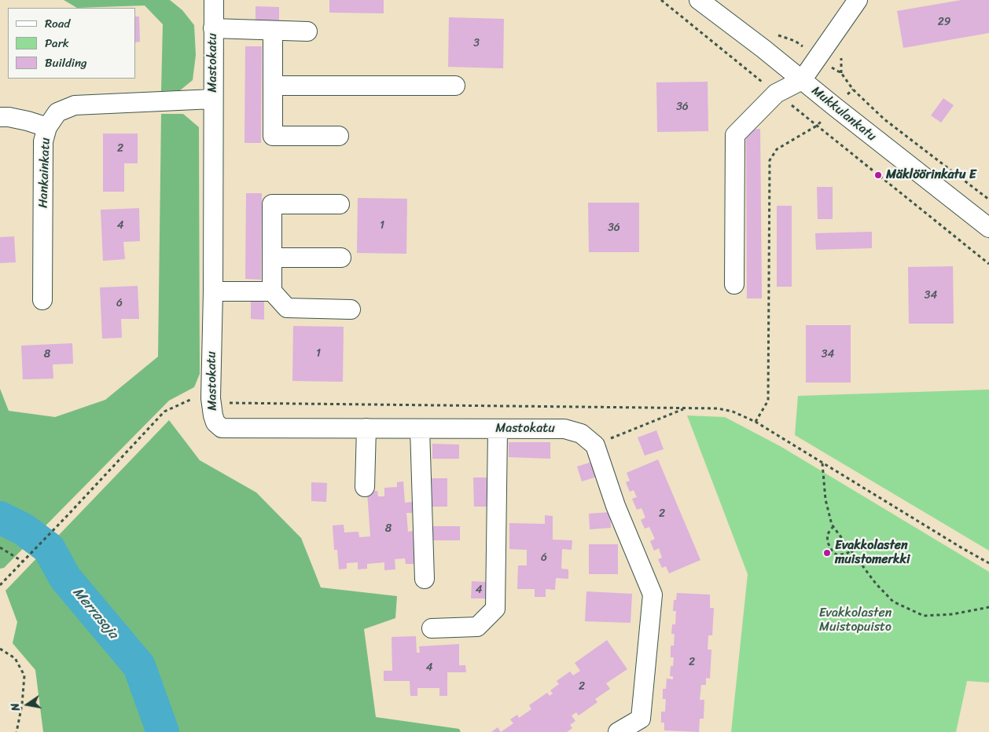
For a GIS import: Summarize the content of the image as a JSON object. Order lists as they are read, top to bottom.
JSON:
{
  "streets": {
    "street": ["Mastokatu", "Mukkulankatu", "Hankainkatu"]
  },
  "crossings": [
    ["Mastokatu", "Hankainkatu"]
  ],
  "water": ["Merrasoja"],
  "parks": ["Evakkolasten Muistopuisto"],
  "places": ["Mäklöörinkatu E", "Evakkolasten muistomerkki"],
  "house_numbers": [
    "29",
    "3",
    "36",
    "2",
    "4",
    "1",
    "36",
    "34",
    "6",
    "1",
    "8",
    "34",
    "2",
    "8",
    "6",
    "4",
    "2",
    "4",
    "2"
  ],
  "legend": ["Road", "Park", "Building"],
  "north": "left"
}
